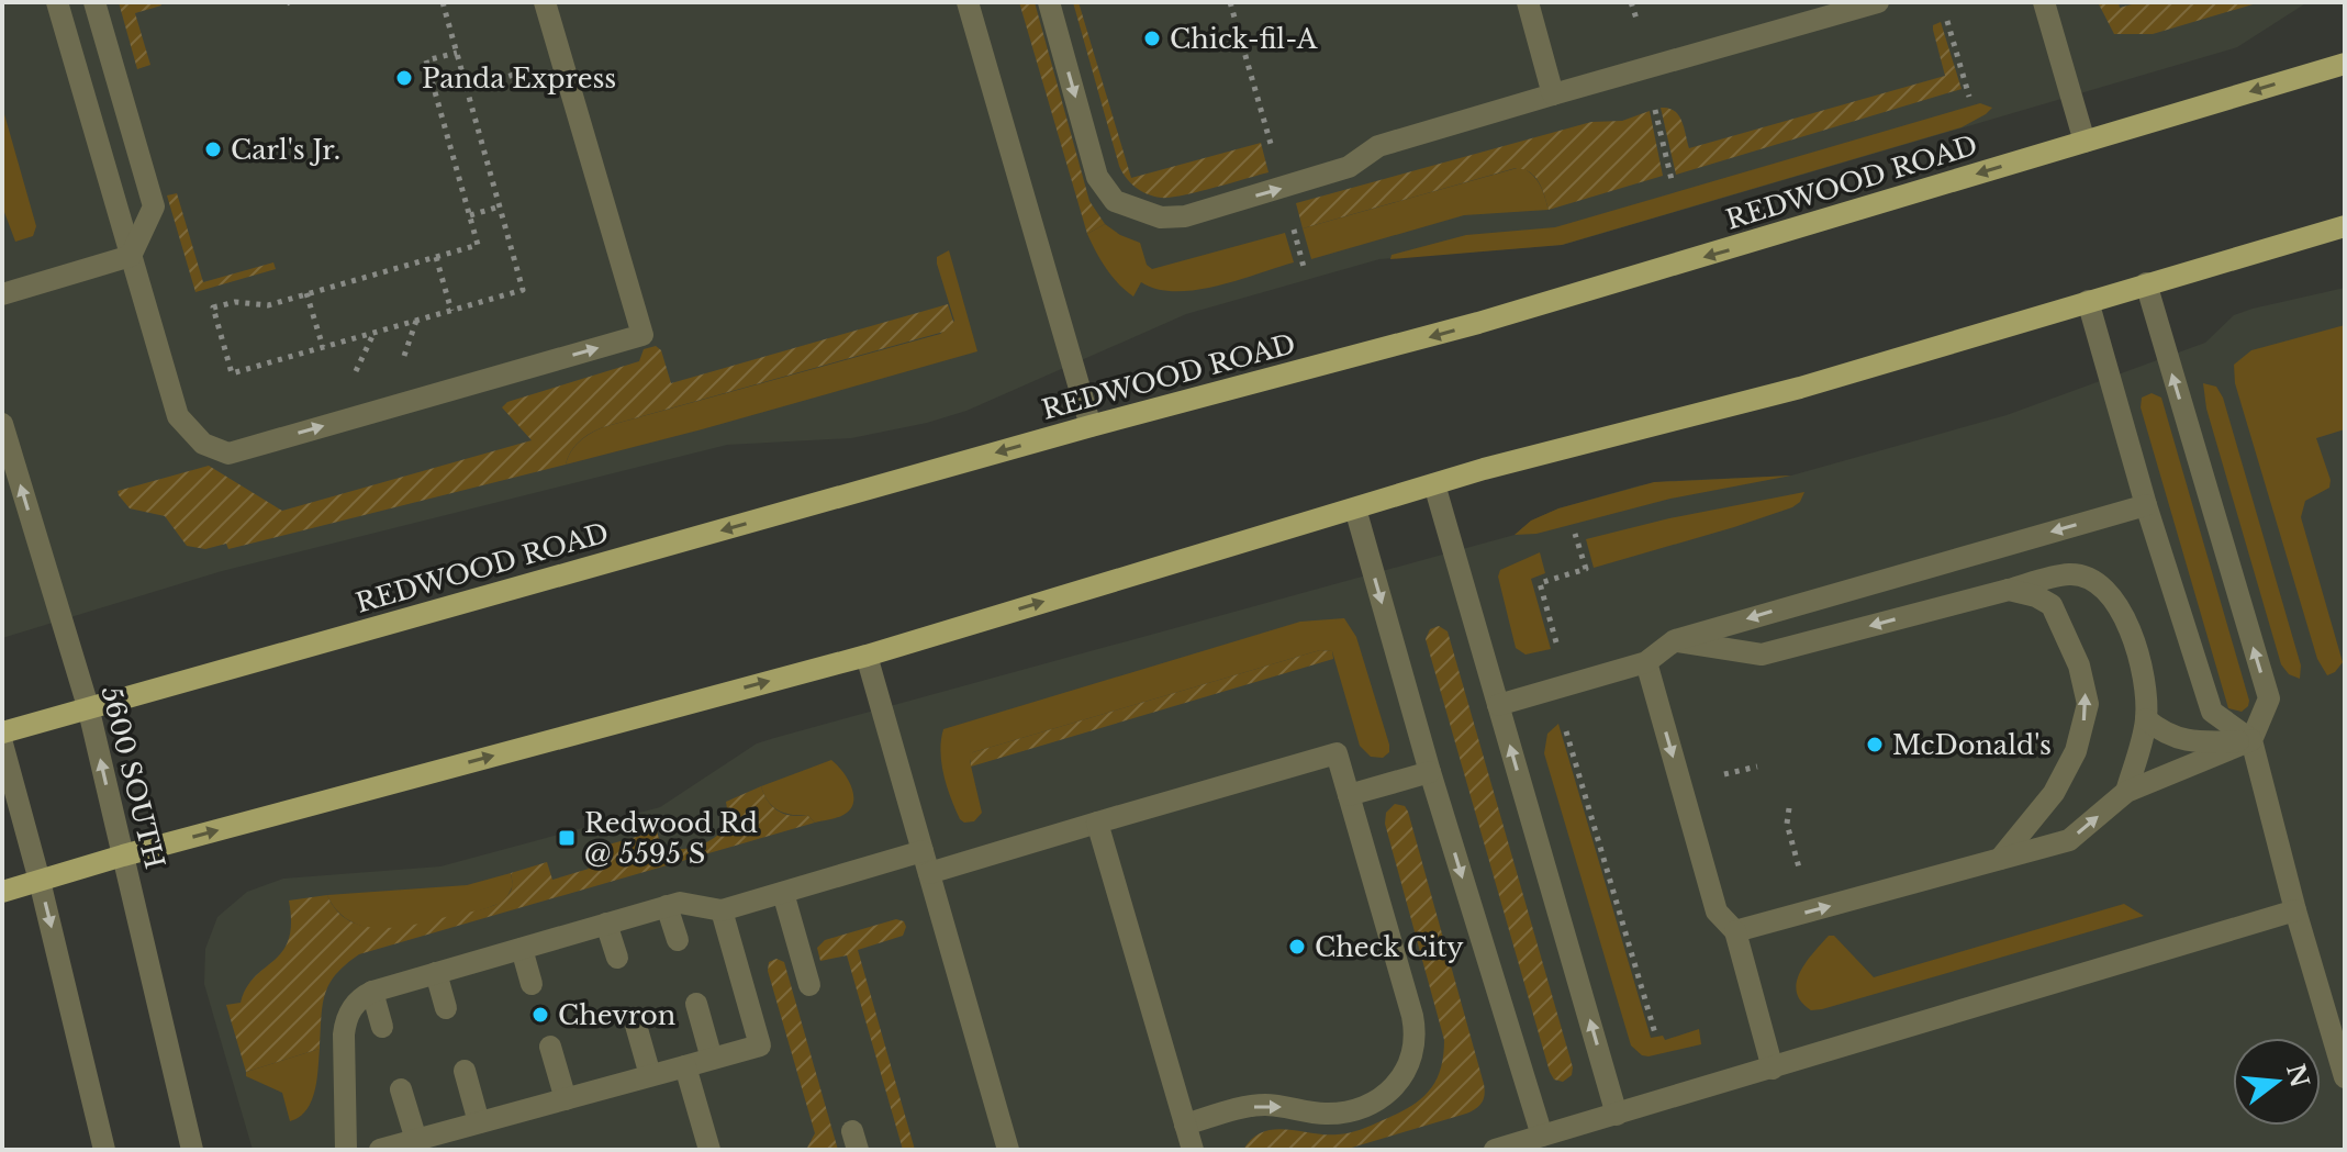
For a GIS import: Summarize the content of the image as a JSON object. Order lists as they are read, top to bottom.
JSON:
{
  "streets": {
    "main road": ["REDWOOD ROAD"],
    "street": ["5600 SOUTH"]
  },
  "crossings": [
    ["REDWOOD ROAD", "5600 SOUTH"]
  ],
  "places": {
    "other": [
      "Chick-fil-A",
      "Panda Express",
      "Carl's Jr.",
      "McDonald's",
      "Check City",
      "Chevron"
    ],
    "transit": ["Redwood Rd @ 5595 S"]
  },
  "north": "right"
}
